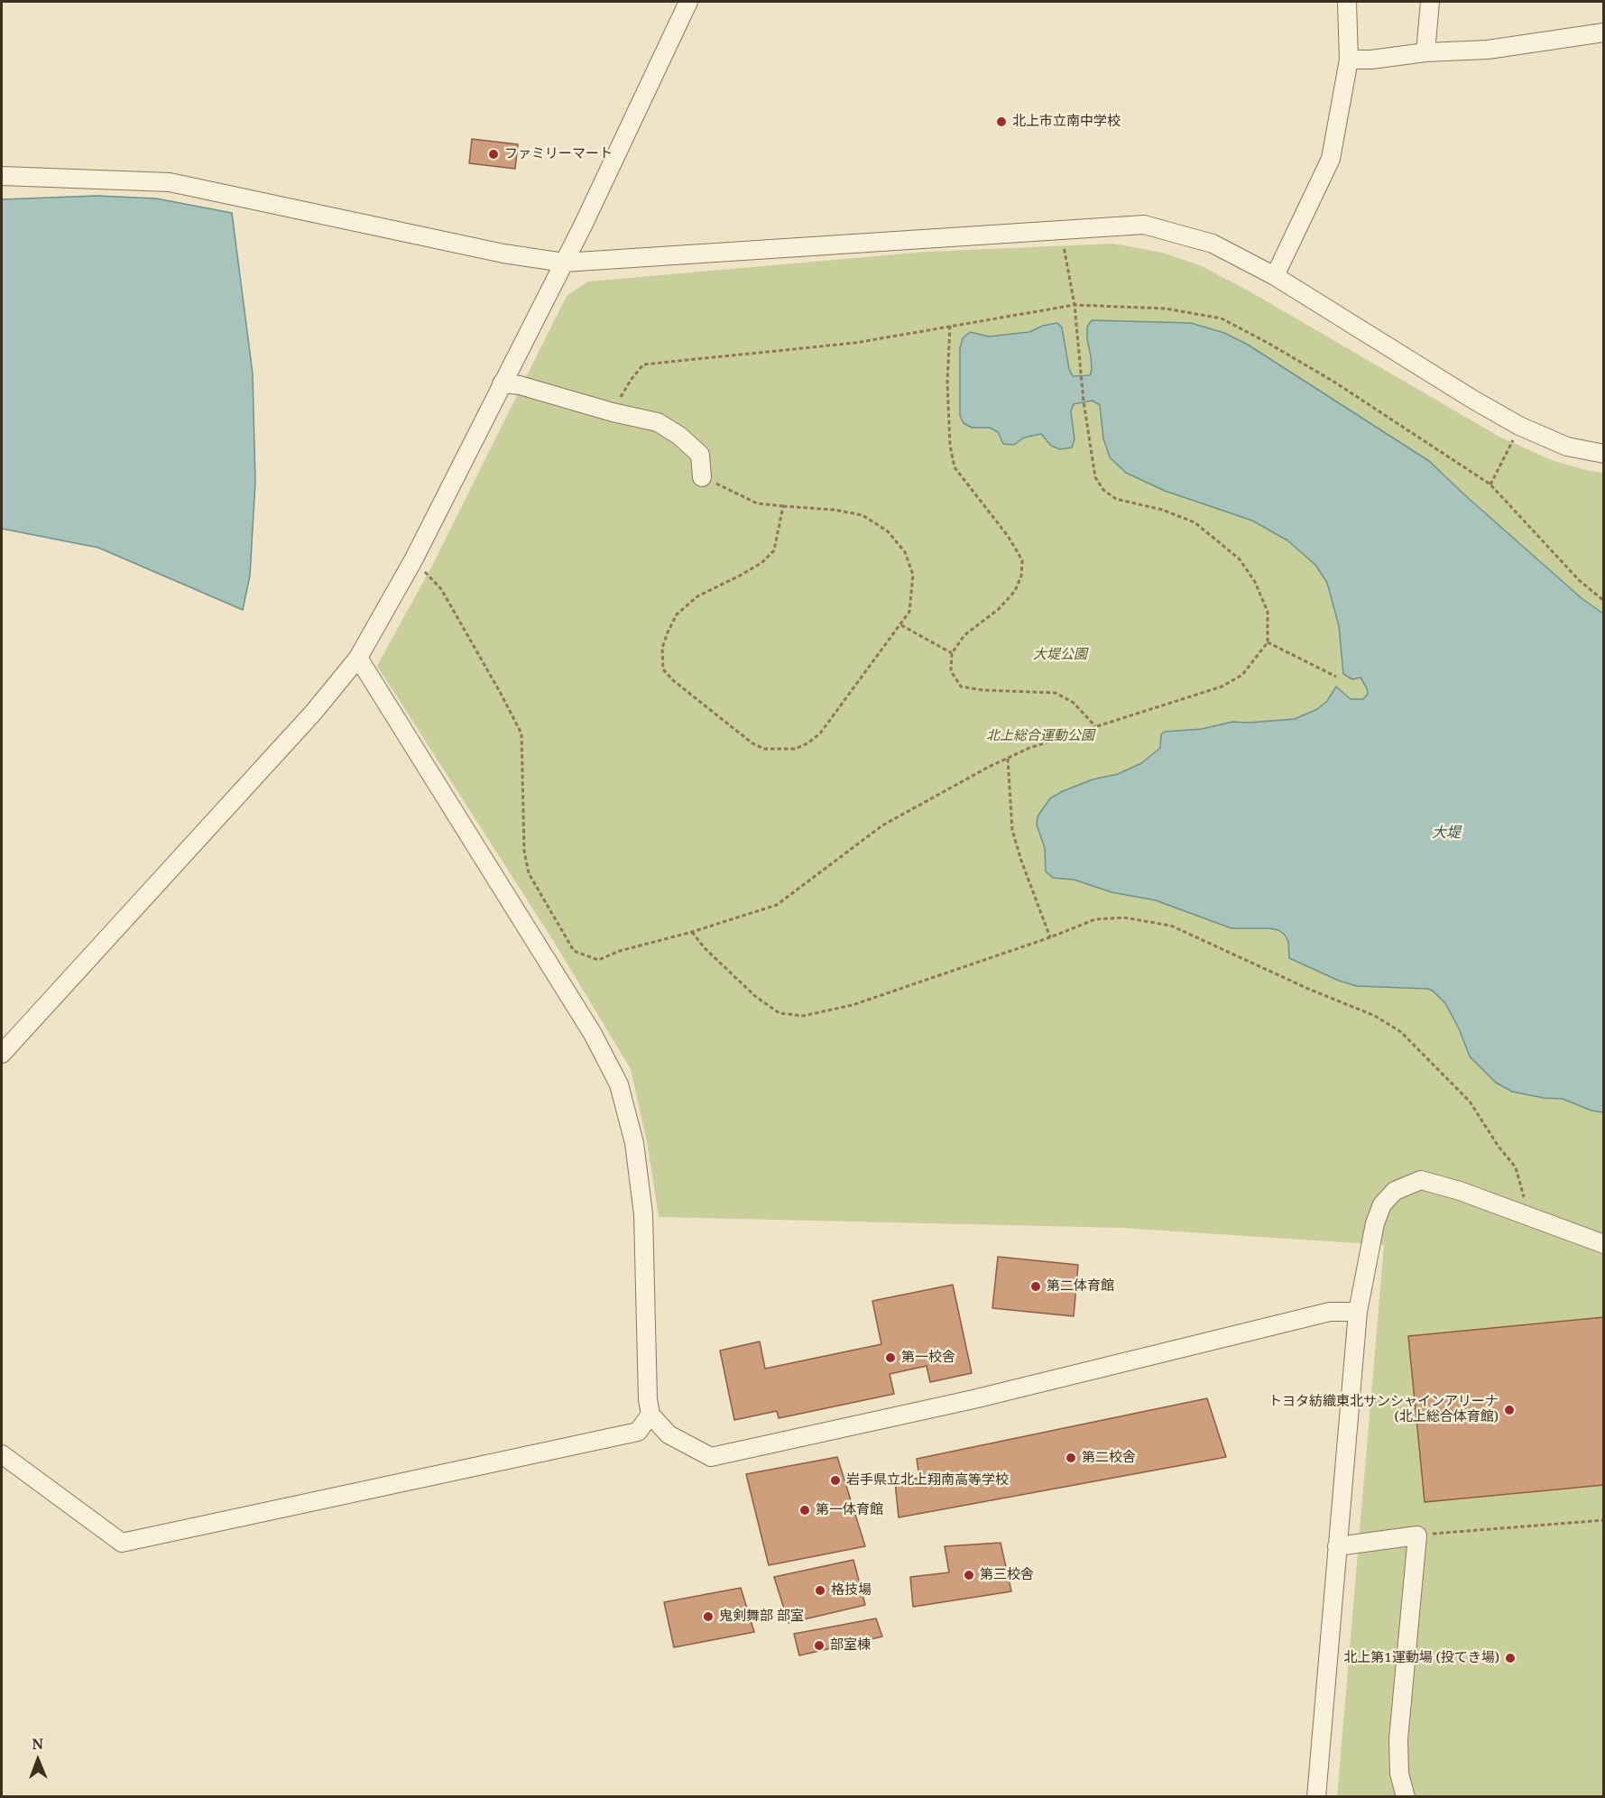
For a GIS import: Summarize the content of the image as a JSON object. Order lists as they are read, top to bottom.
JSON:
{
  "water": ["大堤"],
  "parks": ["大堤公園", "北上総合運動公園"],
  "places": [
    "北上市立南中学校",
    "ファミリーマート",
    "第二体育館",
    "第一校舎",
    "トヨタ紡織東北サンシャインアリーナ (北上総合体育館)",
    "第二校舎",
    "岩手県立北上翔南高等学校",
    "第一体育館",
    "第三校舎",
    "格技場",
    "鬼剣舞部 部室",
    "部室棟",
    "北上第1運動場 (投てき場)"
  ],
  "north": "top"
}
